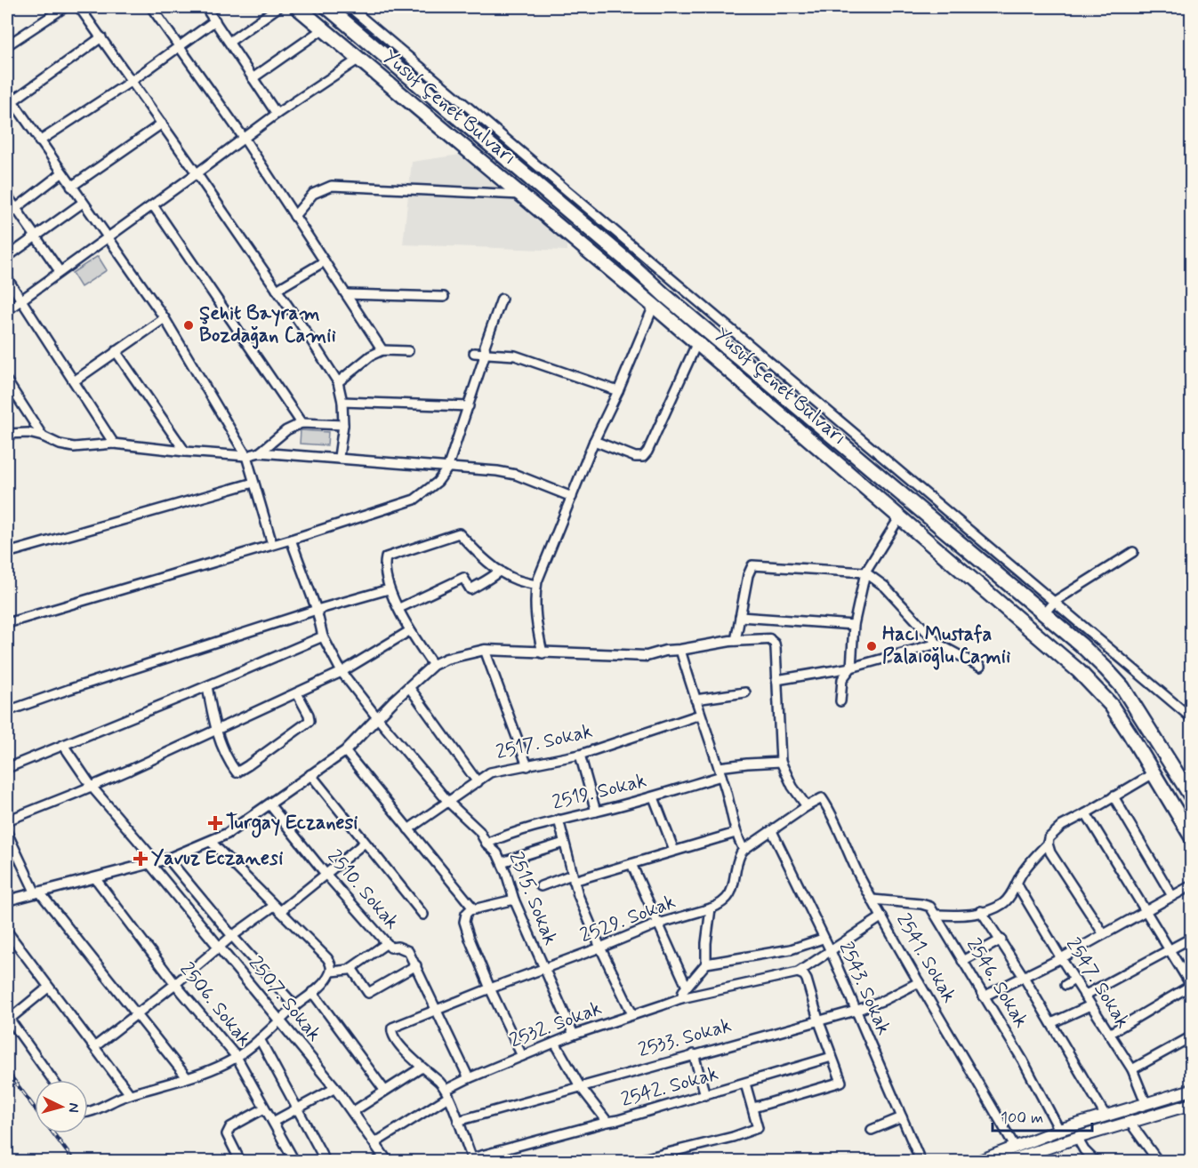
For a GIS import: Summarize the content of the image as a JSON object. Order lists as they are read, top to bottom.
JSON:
{
  "streets": {
    "highway": ["Yusuf Çenet Bulvarı"],
    "street": [
      "2517. Sokak",
      "2519. Sokak",
      "2510. Sokak",
      "2515. Sokak",
      "2529. Sokak",
      "2541. Sokak",
      "2546. Sokak",
      "2547. Sokak",
      "2543. Sokak",
      "2507. Sokak",
      "2506. Sokak",
      "2532. Sokak",
      "2533. Sokak",
      "2542. Sokak"
    ]
  },
  "crossings": [
    ["2517. Sokak", "2515. Sokak"],
    ["2519. Sokak", "2515. Sokak"],
    ["2510. Sokak", "2529. Sokak"],
    ["2510. Sokak", "2532. Sokak"],
    ["2515. Sokak", "2529. Sokak"],
    ["2515. Sokak", "2532. Sokak"],
    ["2541. Sokak", "2533. Sokak"],
    ["2543. Sokak", "2533. Sokak"],
    ["2507. Sokak", "2532. Sokak"],
    ["2532. Sokak", "2542. Sokak"],
    ["2533. Sokak", "2542. Sokak"]
  ],
  "places": {
    "other": ["Şehit Bayram Bozdağan Camii", "Hacı Mustafa Palaıoğlu Camii"],
    "health": ["Turgay Eczanesi", "Yavuz Eczanesi"]
  },
  "scale_bar": "100 m",
  "north": "right"
}
